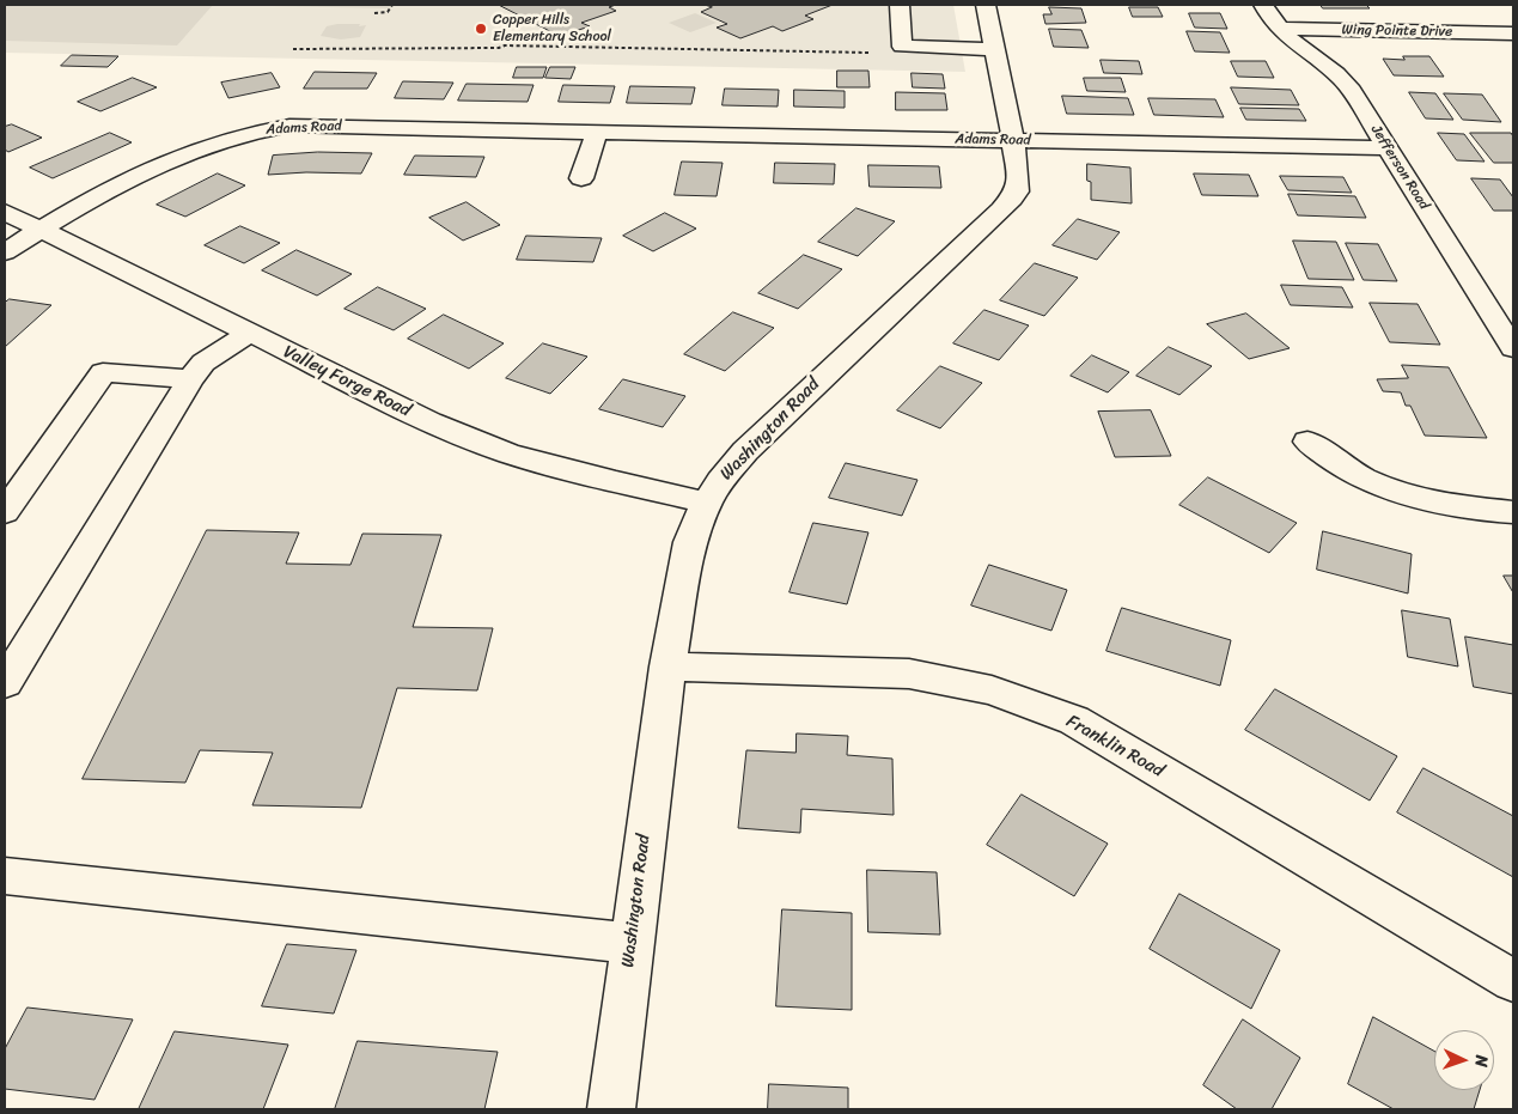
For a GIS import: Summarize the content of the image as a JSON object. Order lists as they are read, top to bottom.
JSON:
{
  "streets": {
    "street": [
      "Wing Pointe Drive",
      "Adams Road",
      "Jefferson Road",
      "Valley Forge Road",
      "Washington Road",
      "Franklin Road"
    ]
  },
  "crossings": [
    ["Wing Pointe Drive", "Jefferson Road"],
    ["Adams Road", "Jefferson Road"],
    ["Adams Road", "Valley Forge Road"],
    ["Adams Road", "Washington Road"],
    ["Valley Forge Road", "Washington Road"],
    ["Washington Road", "Franklin Road"]
  ],
  "places": ["Copper Hills Elementary School"],
  "north": "right"
}
